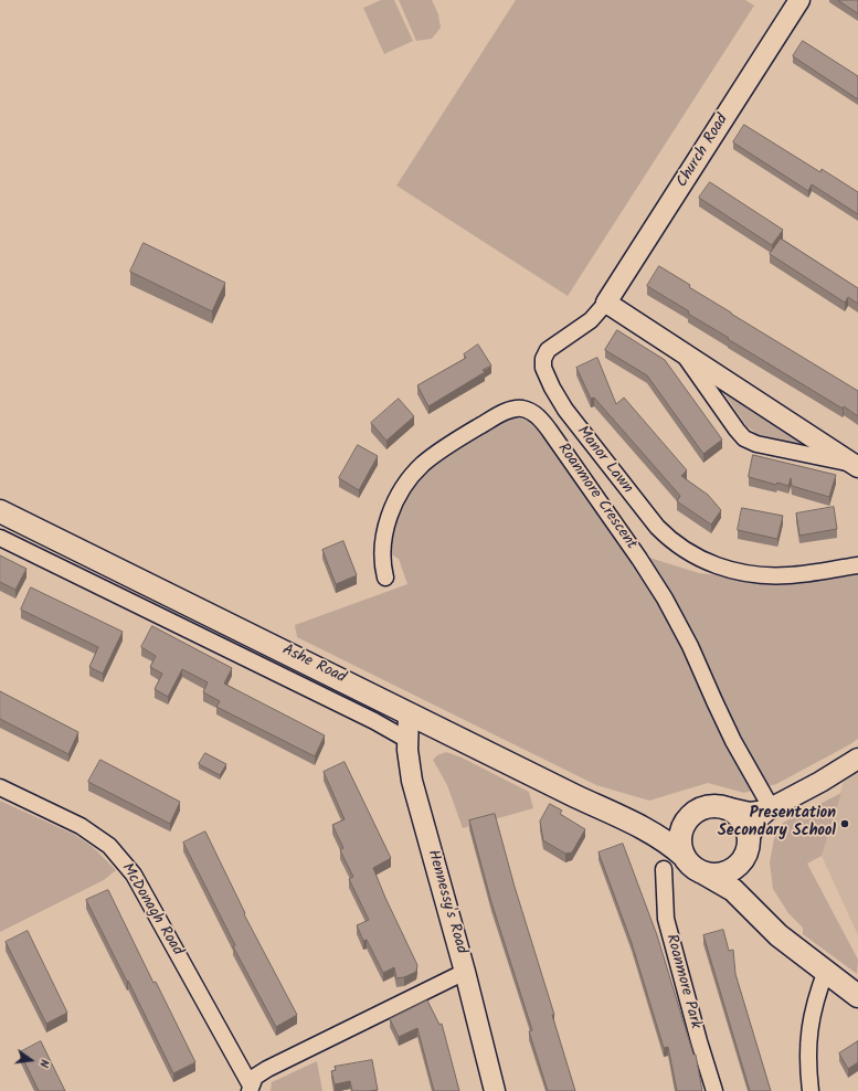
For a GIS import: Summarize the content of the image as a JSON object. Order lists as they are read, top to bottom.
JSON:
{
  "streets": {
    "main road": ["Ashe Road"],
    "street": [
      "Church Road",
      "Manor Lawn",
      "Roanmore Crescent",
      "Hennessy's Road",
      "McDonagh Road",
      "Roanmore Park"
    ]
  },
  "crossings": [
    ["Church Road", "Manor Lawn"],
    ["Ashe Road", "Hennessy's Road"]
  ],
  "places": ["Presentation Secondary School"],
  "north": "right"
}
